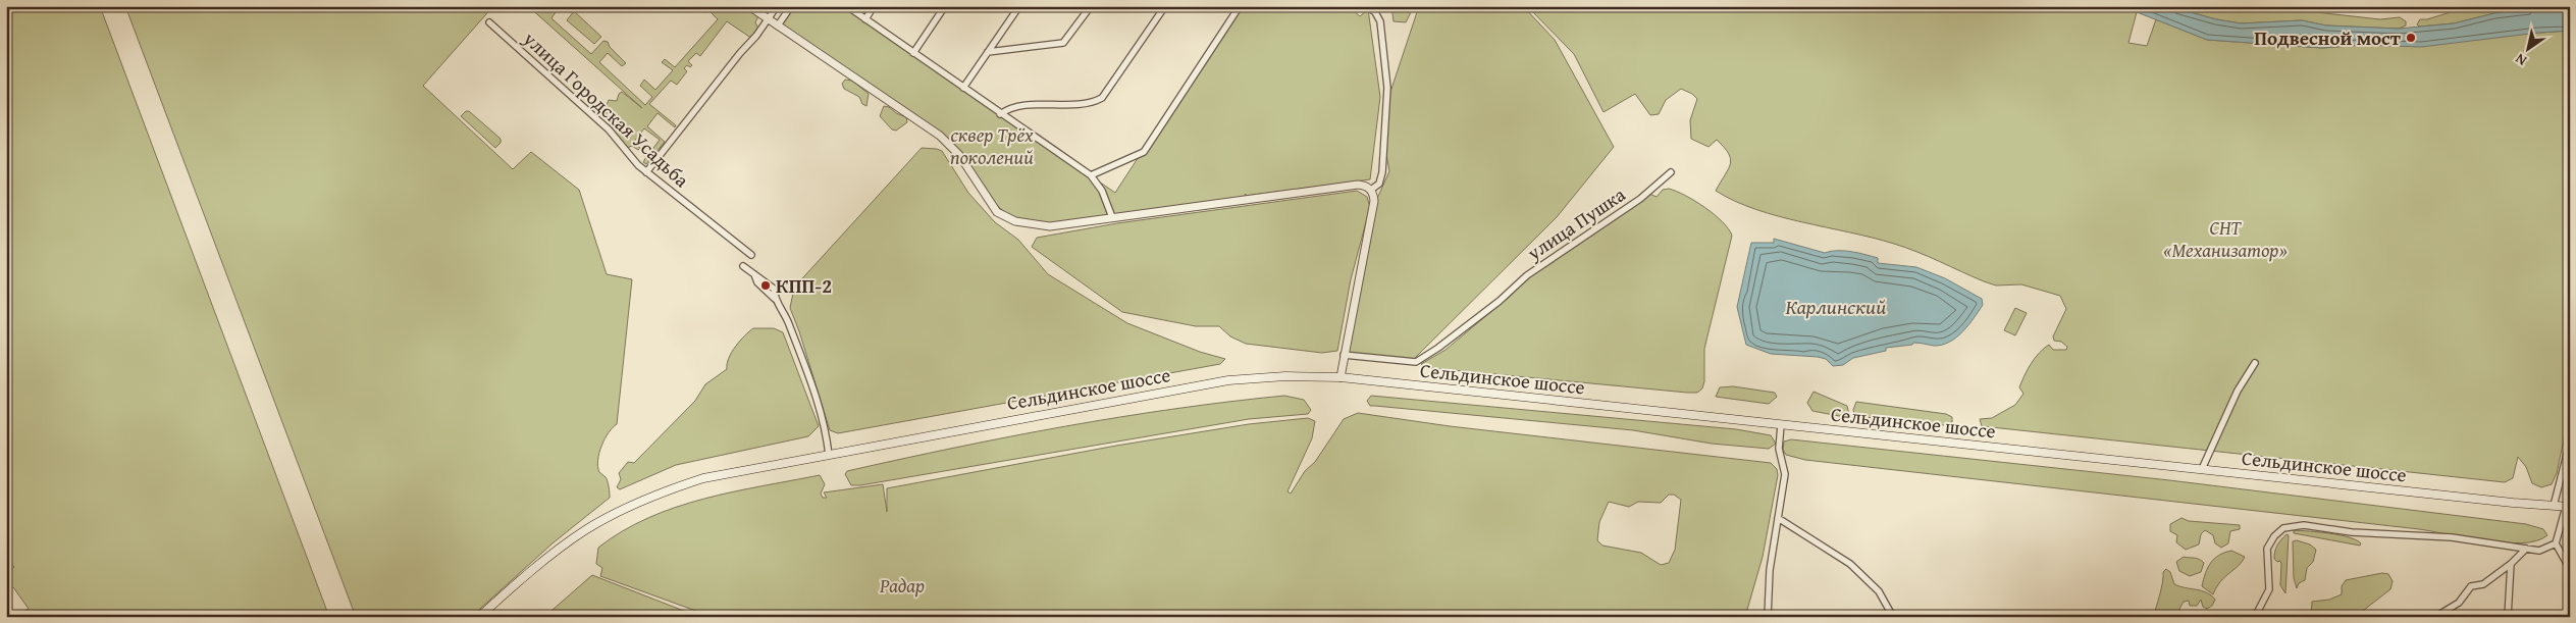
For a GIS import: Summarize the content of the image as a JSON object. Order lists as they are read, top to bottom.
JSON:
{
  "streets": {
    "main road": ["Сельдинское шоссе"],
    "street": ["улица Городская Усадьба", "улица Пушка"]
  },
  "water": ["Карлинский"],
  "parks": ["сквер Трёх поколений", "СНТ «Механизатор»", "Радар"],
  "places": ["Подвесной мост", "КПП-2"],
  "north": "bottom left"
}
